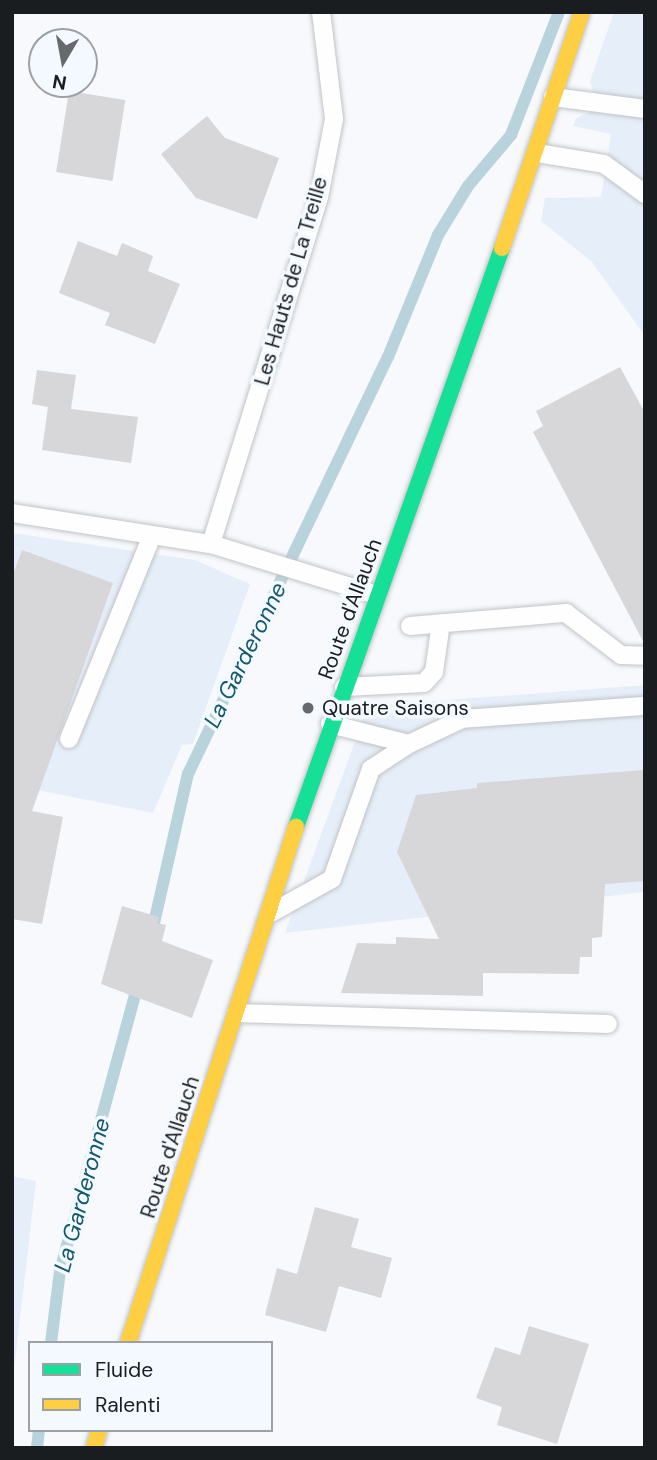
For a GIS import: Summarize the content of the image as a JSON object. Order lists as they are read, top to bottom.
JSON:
{
  "streets": {
    "main road": ["Route d'Allauch"],
    "lane": ["Les Hauts de La Treille"]
  },
  "water": ["La Garderonne"],
  "places": ["Quatre Saisons"],
  "legend": ["Fluide", "Ralenti"],
  "north": "bottom"
}
